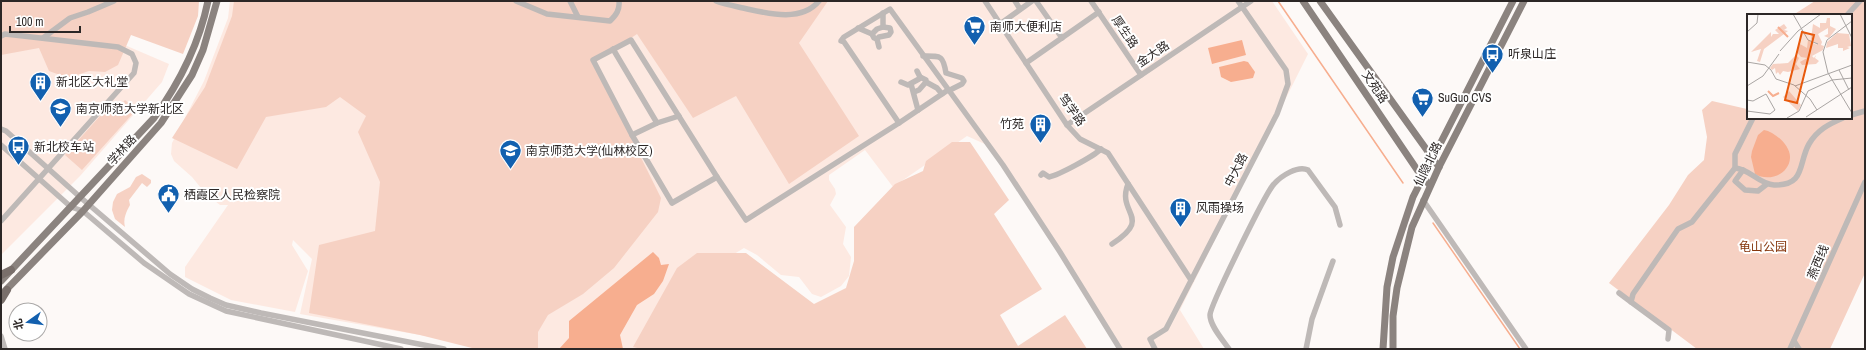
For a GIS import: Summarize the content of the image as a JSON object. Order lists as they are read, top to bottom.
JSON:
{
  "streets": {
    "main road": ["文苑路", "学林路", "仙隐北路"],
    "street": [
      "厚生路",
      "金大路",
      "笃学路",
      "中大路",
      "燕西线"
    ]
  },
  "crossings": [
    ["厚生路", "金大路"],
    ["金大路", "笃学路"],
    ["金大路", "中大路"],
    ["文苑路", "仙隐北路"],
    ["笃学路", "中大路"]
  ],
  "parks": ["龟山公园"],
  "places": {
    "supermarket": ["南师大便利店", "SuGuo CVS"],
    "bus stop": ["听泉山庄", "新北校车站"],
    "building": ["新北区大礼堂", "竹苑", "风雨操场"],
    "school or university": ["南京师范大学新北区", "南京师范大学(仙林校区)"],
    "public building": ["栖霞区人民检察院"]
  },
  "scale_bar": "100 m",
  "north": "left"
}
